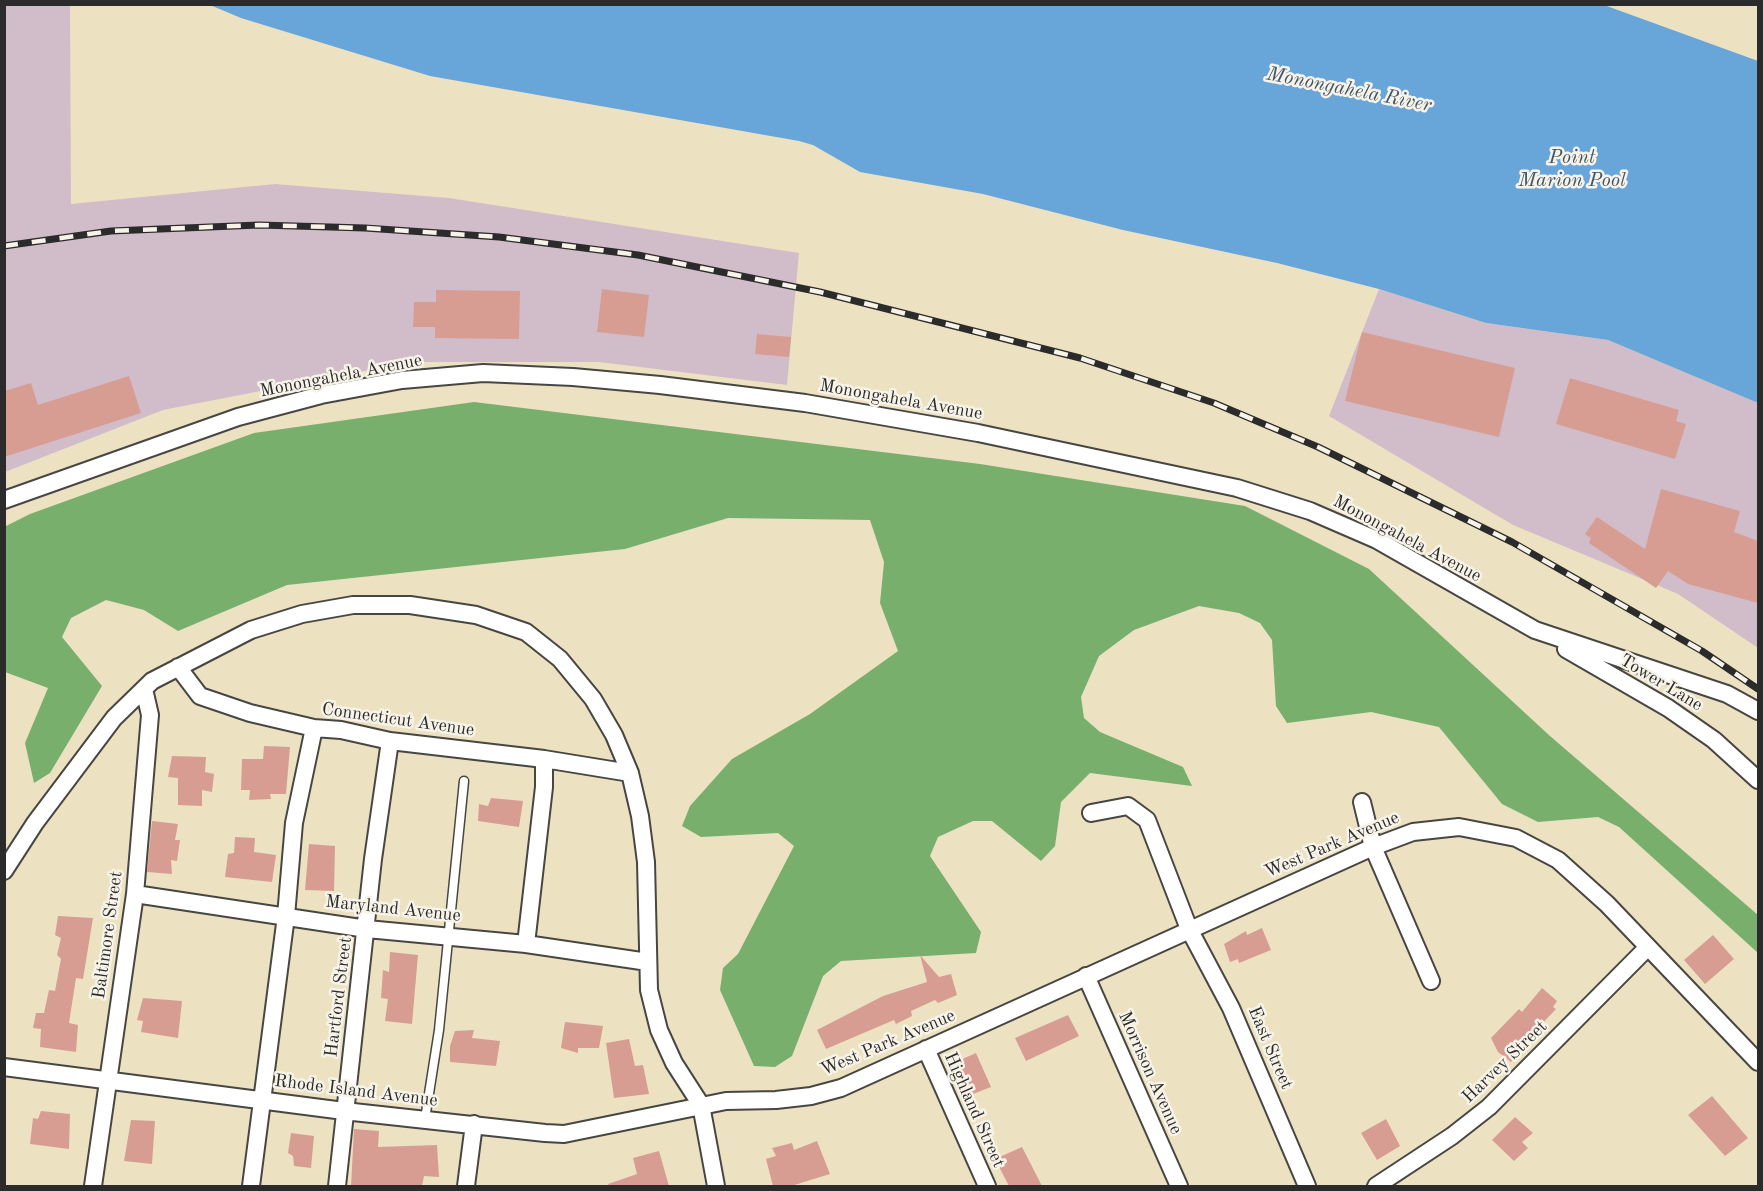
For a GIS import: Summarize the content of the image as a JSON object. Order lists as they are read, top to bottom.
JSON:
{
  "streets": {
    "street": [
      "Monongahela Avenue",
      "Tower Lane",
      "Connecticut Avenue",
      "West Park Avenue",
      "Maryland Avenue",
      "Baltimore Street",
      "Hartford Street",
      "East Street",
      "Harvey Street",
      "Morrison Avenue",
      "Rhode Island Avenue",
      "Highland Street"
    ]
  },
  "crossings": [
    ["Monongahela Avenue", "Tower Lane"],
    ["Connecticut Avenue", "Hartford Street"],
    ["West Park Avenue", "East Street"],
    ["West Park Avenue", "Harvey Street"],
    ["West Park Avenue", "Morrison Avenue"],
    ["West Park Avenue", "Rhode Island Avenue"],
    ["West Park Avenue", "Highland Street"],
    ["Maryland Avenue", "Baltimore Street"],
    ["Maryland Avenue", "Hartford Street"],
    ["Baltimore Street", "Rhode Island Avenue"],
    ["Hartford Street", "Rhode Island Avenue"]
  ],
  "water": ["Monongahela River", "Point Marion Pool"]
}
